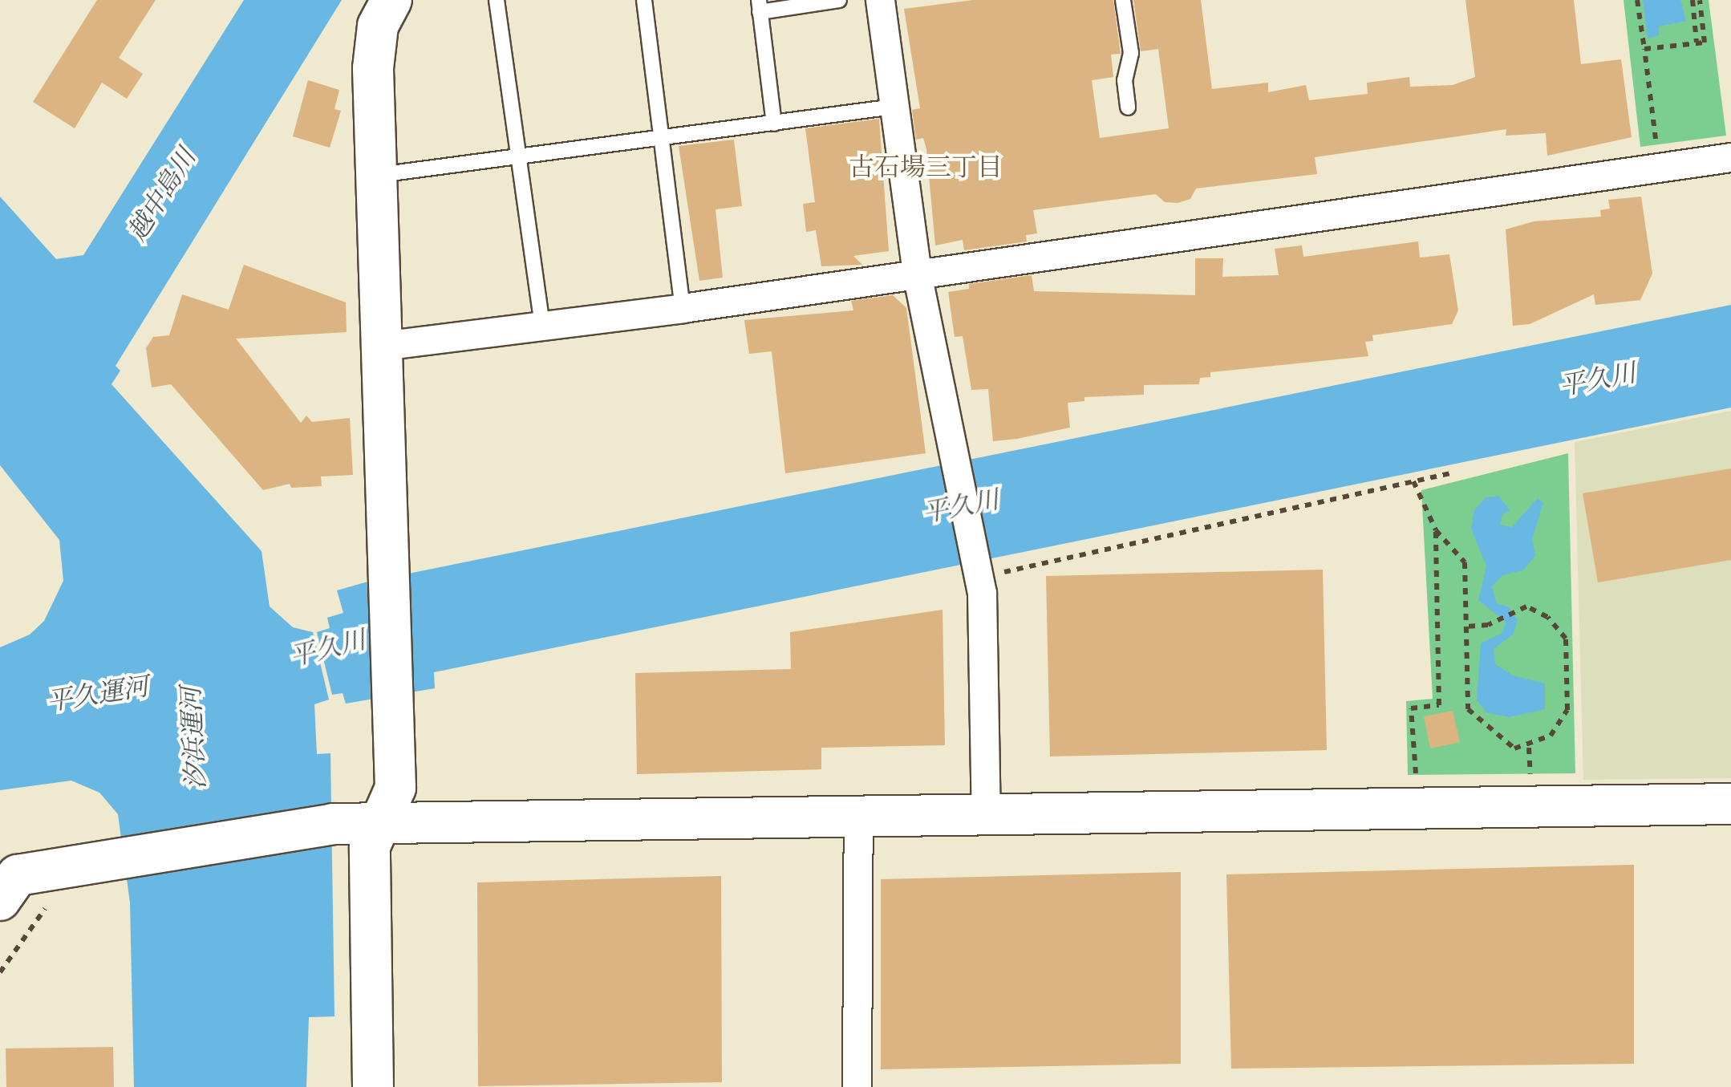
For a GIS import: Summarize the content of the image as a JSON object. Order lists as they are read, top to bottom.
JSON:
{
  "districts": ["古石場三丁目"],
  "water": [
    "越中島川",
    "平久川",
    "平久運河",
    "汐浜運河"
  ]
}
